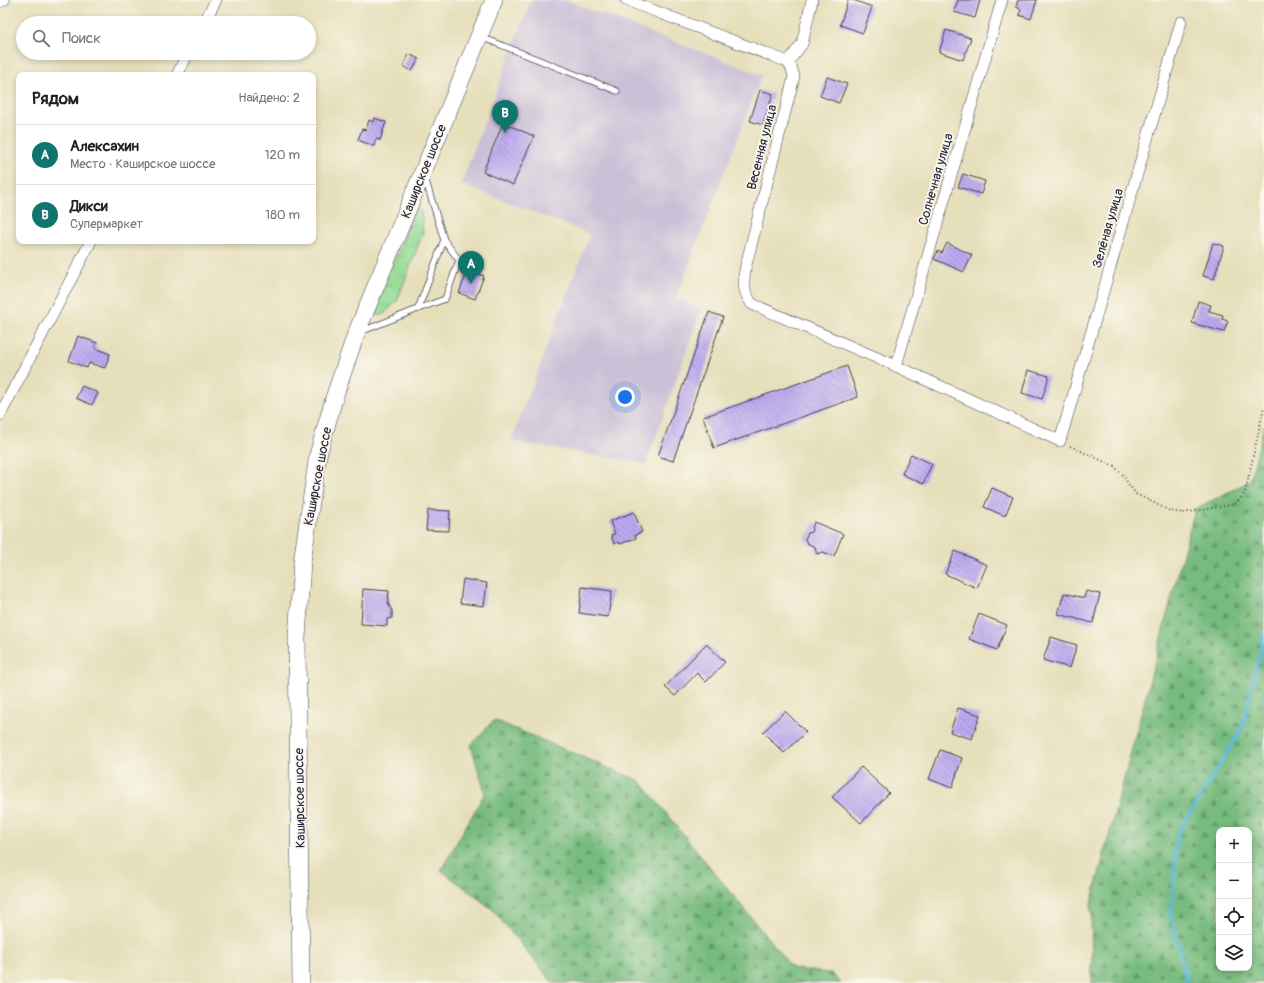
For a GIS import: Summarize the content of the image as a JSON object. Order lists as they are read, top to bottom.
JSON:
{
  "streets": {
    "main road": ["Каширское шоссе"],
    "street": ["Весенняя улица", "Солнечная улица", "Зелёная улица"]
  },
  "crossings": [
    ["Весенняя улица", "Солнечная улица"]
  ],
  "page": {
    "search": "Поиск",
    "heading": ["Рядом", "Найдено: 2"],
    "pins": ["B", "A"],
    "list": [
      {
        "mark": "A",
        "name": "Алексахин",
        "note": "Место · Каширское шоссе",
        "value": "120 m"
      },
      {
        "mark": "B",
        "name": "Дикси",
        "note": "Супермаркет",
        "value": "180 m"
      }
    ],
    "map_buttons": ["+", "−"]
  }
}
